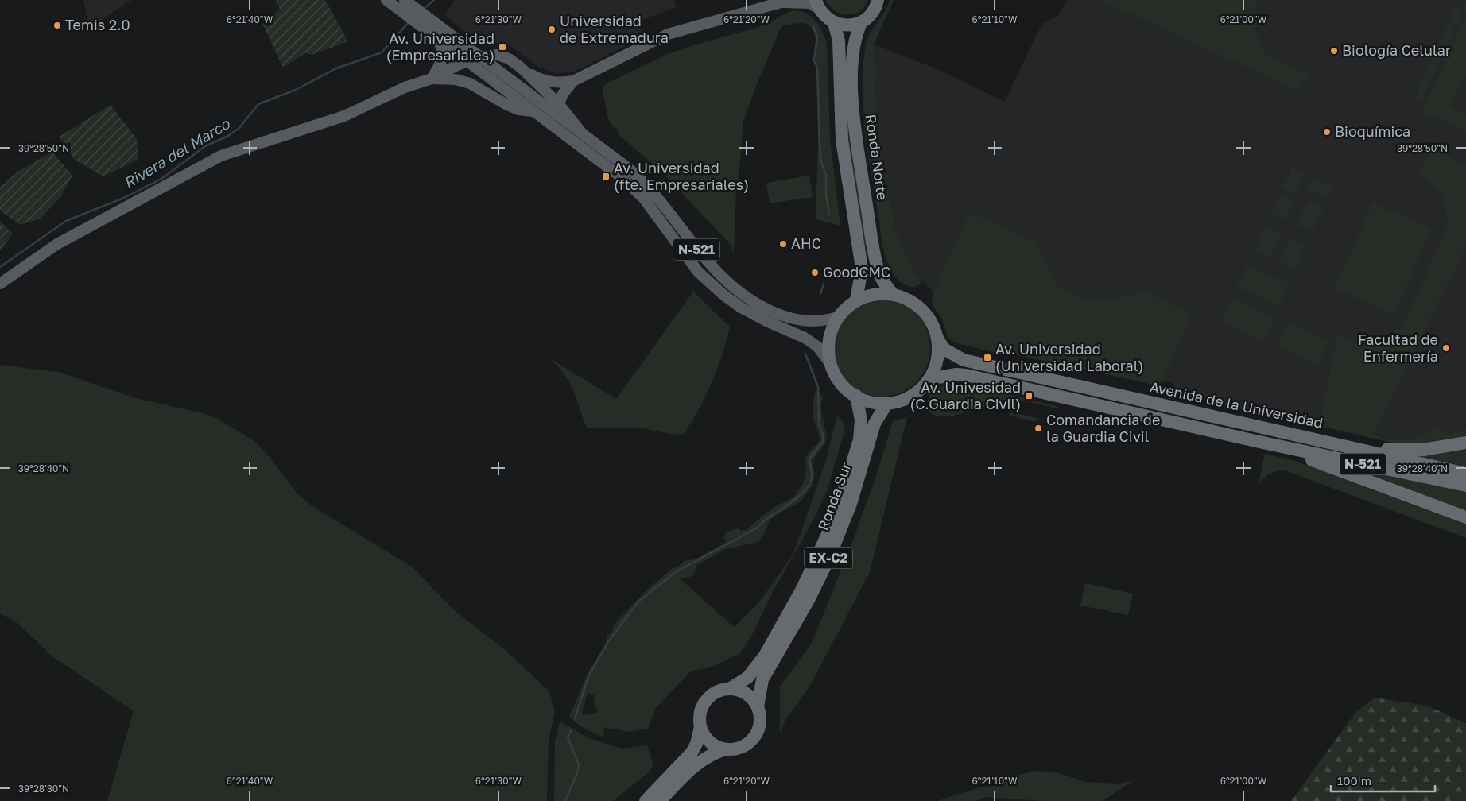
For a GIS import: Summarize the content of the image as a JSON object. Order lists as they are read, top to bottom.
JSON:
{
  "streets": {
    "highway": [
      "Ronda Norte",
      "N-521",
      "Avenida de la Universidad",
      "Ronda Sur",
      "EX-C2"
    ]
  },
  "crossings": [
    ["Ronda Norte", "N-521"],
    ["Ronda Norte", "Avenida de la Universidad"],
    ["Ronda Norte", "Ronda Sur"],
    ["N-521", "Avenida de la Universidad"],
    ["N-521", "Ronda Sur"],
    ["Avenida de la Universidad", "Ronda Sur"],
    ["Ronda Sur", "EX-C2"]
  ],
  "water": ["Rivera del Marco"],
  "places": {
    "other": [
      "Temis 2.0",
      "Universidad de Extremadura",
      "Biología Celular",
      "Bioquímica",
      "AHC",
      "GoodCMC",
      "Facultad de Enfermería",
      "Comandancia de la Guardia Civil"
    ],
    "transit": [
      "Av. Universidad (Empresariales)",
      "Av. Universidad (fte. Empresariales)",
      "Av. Universidad (Universidad Laboral)",
      "Av. Univesidad (C.Guardia Civil)"
    ]
  },
  "scale_bar": "100 m",
  "coordinates": [
    "6°21'40\"W",
    "6°21'30\"W",
    "6°21'20\"W",
    "6°21'10\"W",
    "6°21'00\"W",
    "39°28'50\"N",
    "39°28'40\"N",
    "39°28'30\"N"
  ]
}
